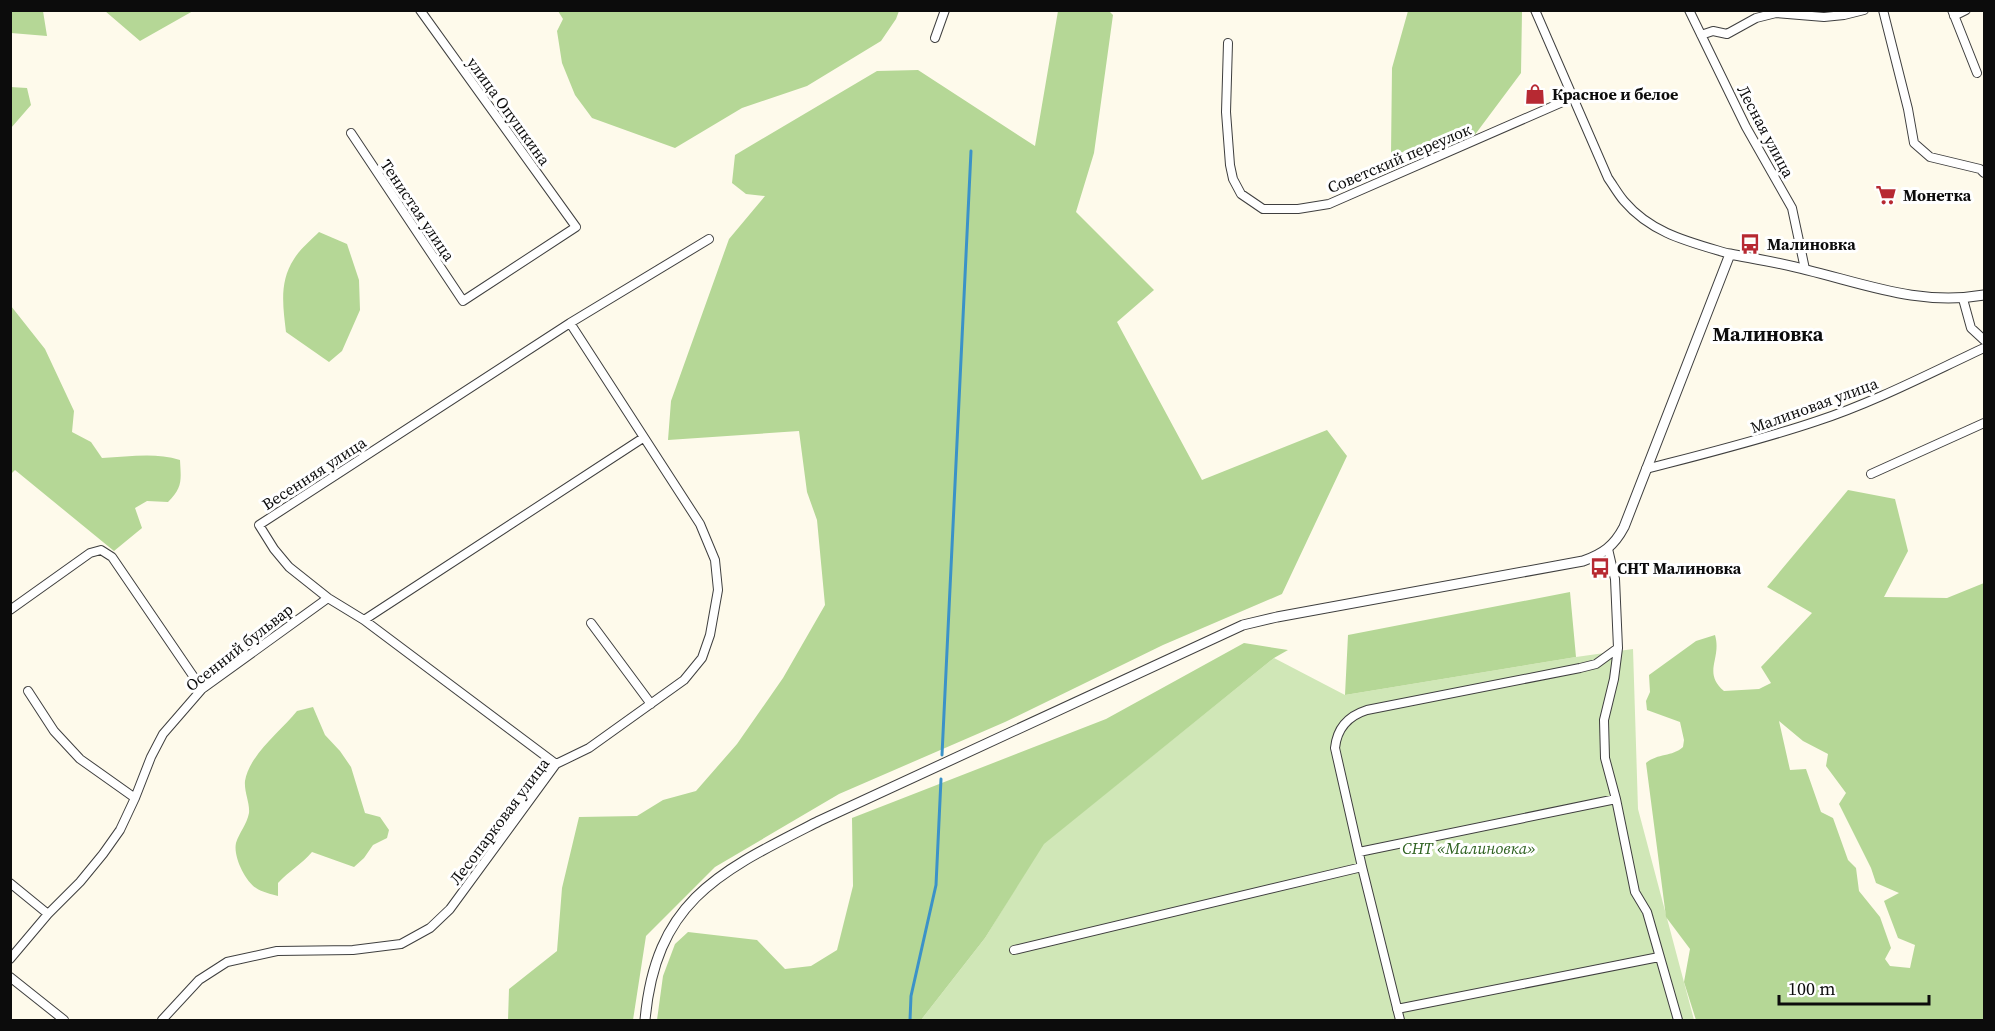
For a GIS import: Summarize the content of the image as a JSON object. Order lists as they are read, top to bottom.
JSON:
{
  "streets": {
    "street": [
      "улица Опушкина",
      "Лесная улица",
      "Советский переулок",
      "Тенистая улица",
      "Малиновая улица",
      "Весенняя улица",
      "Осенний бульвар",
      "Лесопарковая улица"
    ]
  },
  "crossings": [
    ["улица Опушкина", "Тенистая улица"],
    ["Весенняя улица", "Осенний бульвар"],
    ["Весенняя улица", "Лесопарковая улица"]
  ],
  "districts": ["Малиновка"],
  "parks": ["СНТ «Малиновка»"],
  "places": {
    "shop": ["Красное и белое"],
    "supermarket": ["Монетка"],
    "bus stop": ["Малиновка", "СНТ Малиновка"]
  },
  "scale_bar": "100 m"
}
